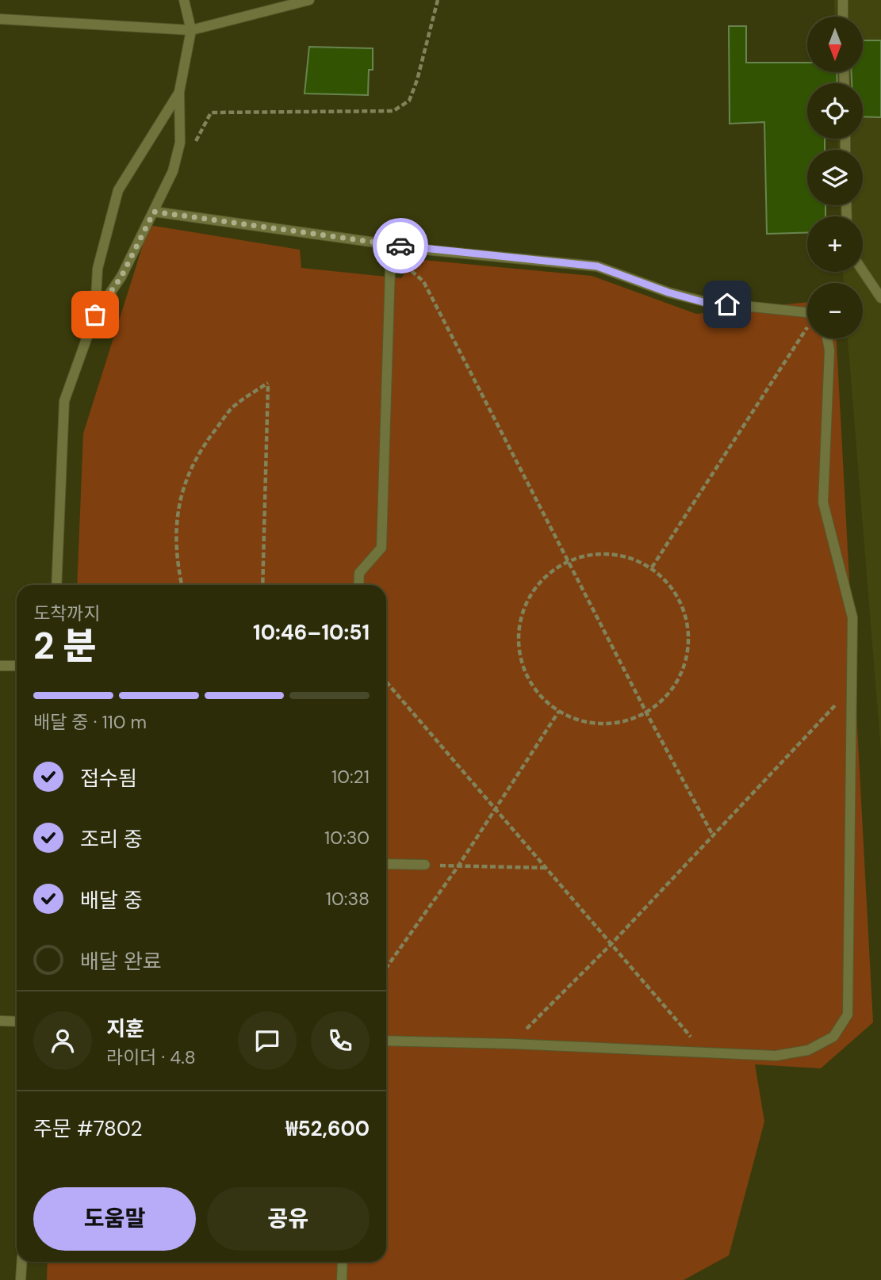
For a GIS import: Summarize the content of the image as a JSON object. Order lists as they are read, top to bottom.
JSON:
{
  "north": "bottom",
  "page": {
    "map_buttons": ["+", "−"],
    "heading": ["2 분", "도착까지", "10:46–10:51"],
    "panel": [
      "지훈",
      "라이더 · 4.8",
      "주문 #7802",
      "₩52,600"
    ],
    "bar": "배달 중 · 110 m",
    "list": [
      ["접수됨", "10:21"],
      ["조리 중", "10:30"],
      ["배달 중", "10:38"],
      "배달 완료"
    ],
    "buttons": ["도움말", "공유"]
  }
}
